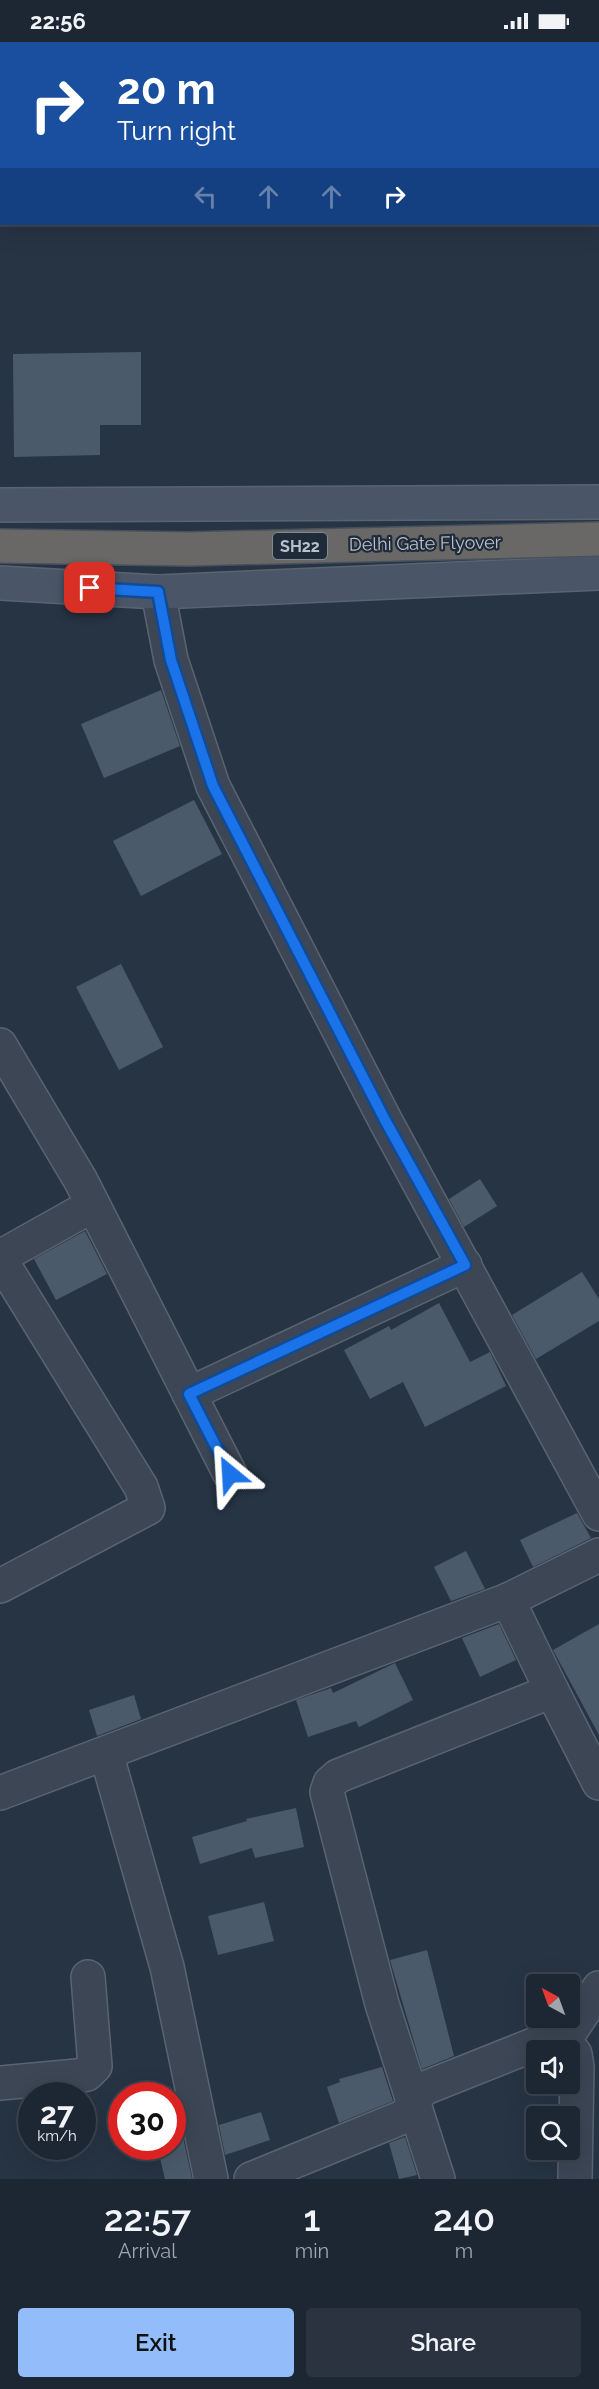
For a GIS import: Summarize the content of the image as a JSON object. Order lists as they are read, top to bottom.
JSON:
{
  "streets": {
    "highway": ["Delhi Gate Flyover", "SH22"]
  },
  "north": "top left",
  "page": {
    "status": "22:56",
    "turn": ["20 m", "Turn right"],
    "speed": "27 km/h",
    "limit": "30",
    "eta": [
      "22:57",
      "Arrival",
      "1",
      "min",
      "240",
      "m"
    ],
    "buttons": ["Exit", "Share"]
  }
}
